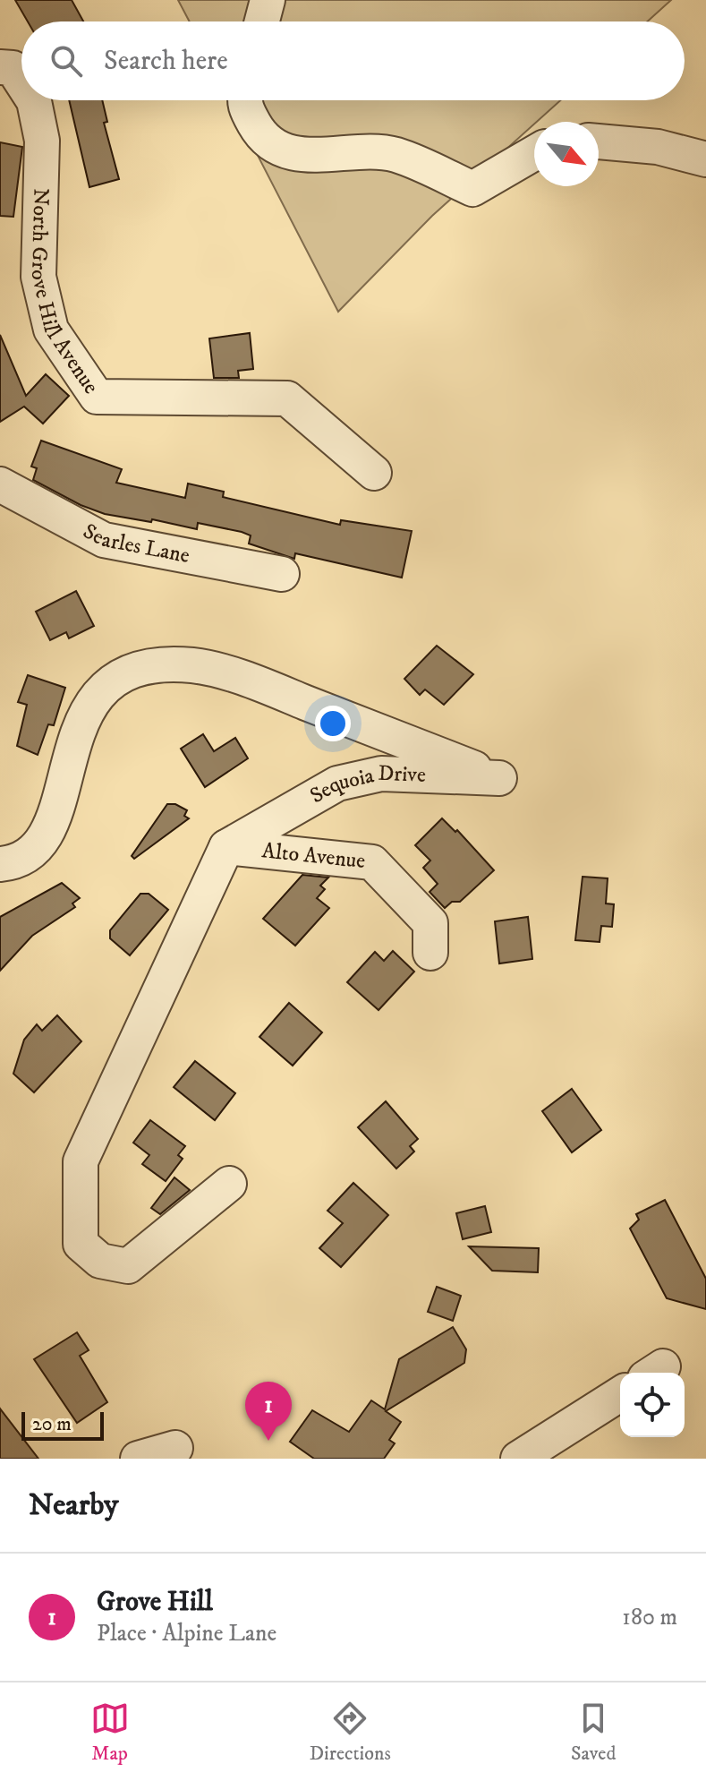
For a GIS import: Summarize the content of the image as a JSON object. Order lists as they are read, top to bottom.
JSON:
{
  "streets": {
    "street": [
      "North Grove Hill Avenue",
      "Searles Lane",
      "Sequoia Drive",
      "Alto Avenue"
    ]
  },
  "crossings": [
    ["Sequoia Drive", "Alto Avenue"]
  ],
  "scale_bar": "20 m",
  "north": "bottom right",
  "page": {
    "search": "Search here",
    "pins": "1",
    "scale": "20 m",
    "heading": "Nearby",
    "list": [
      {
        "mark": "1",
        "name": "Grove Hill",
        "note": "Place · Alpine Lane",
        "value": "180 m"
      }
    ],
    "nav": ["Map", "Directions", "Saved"]
  }
}
